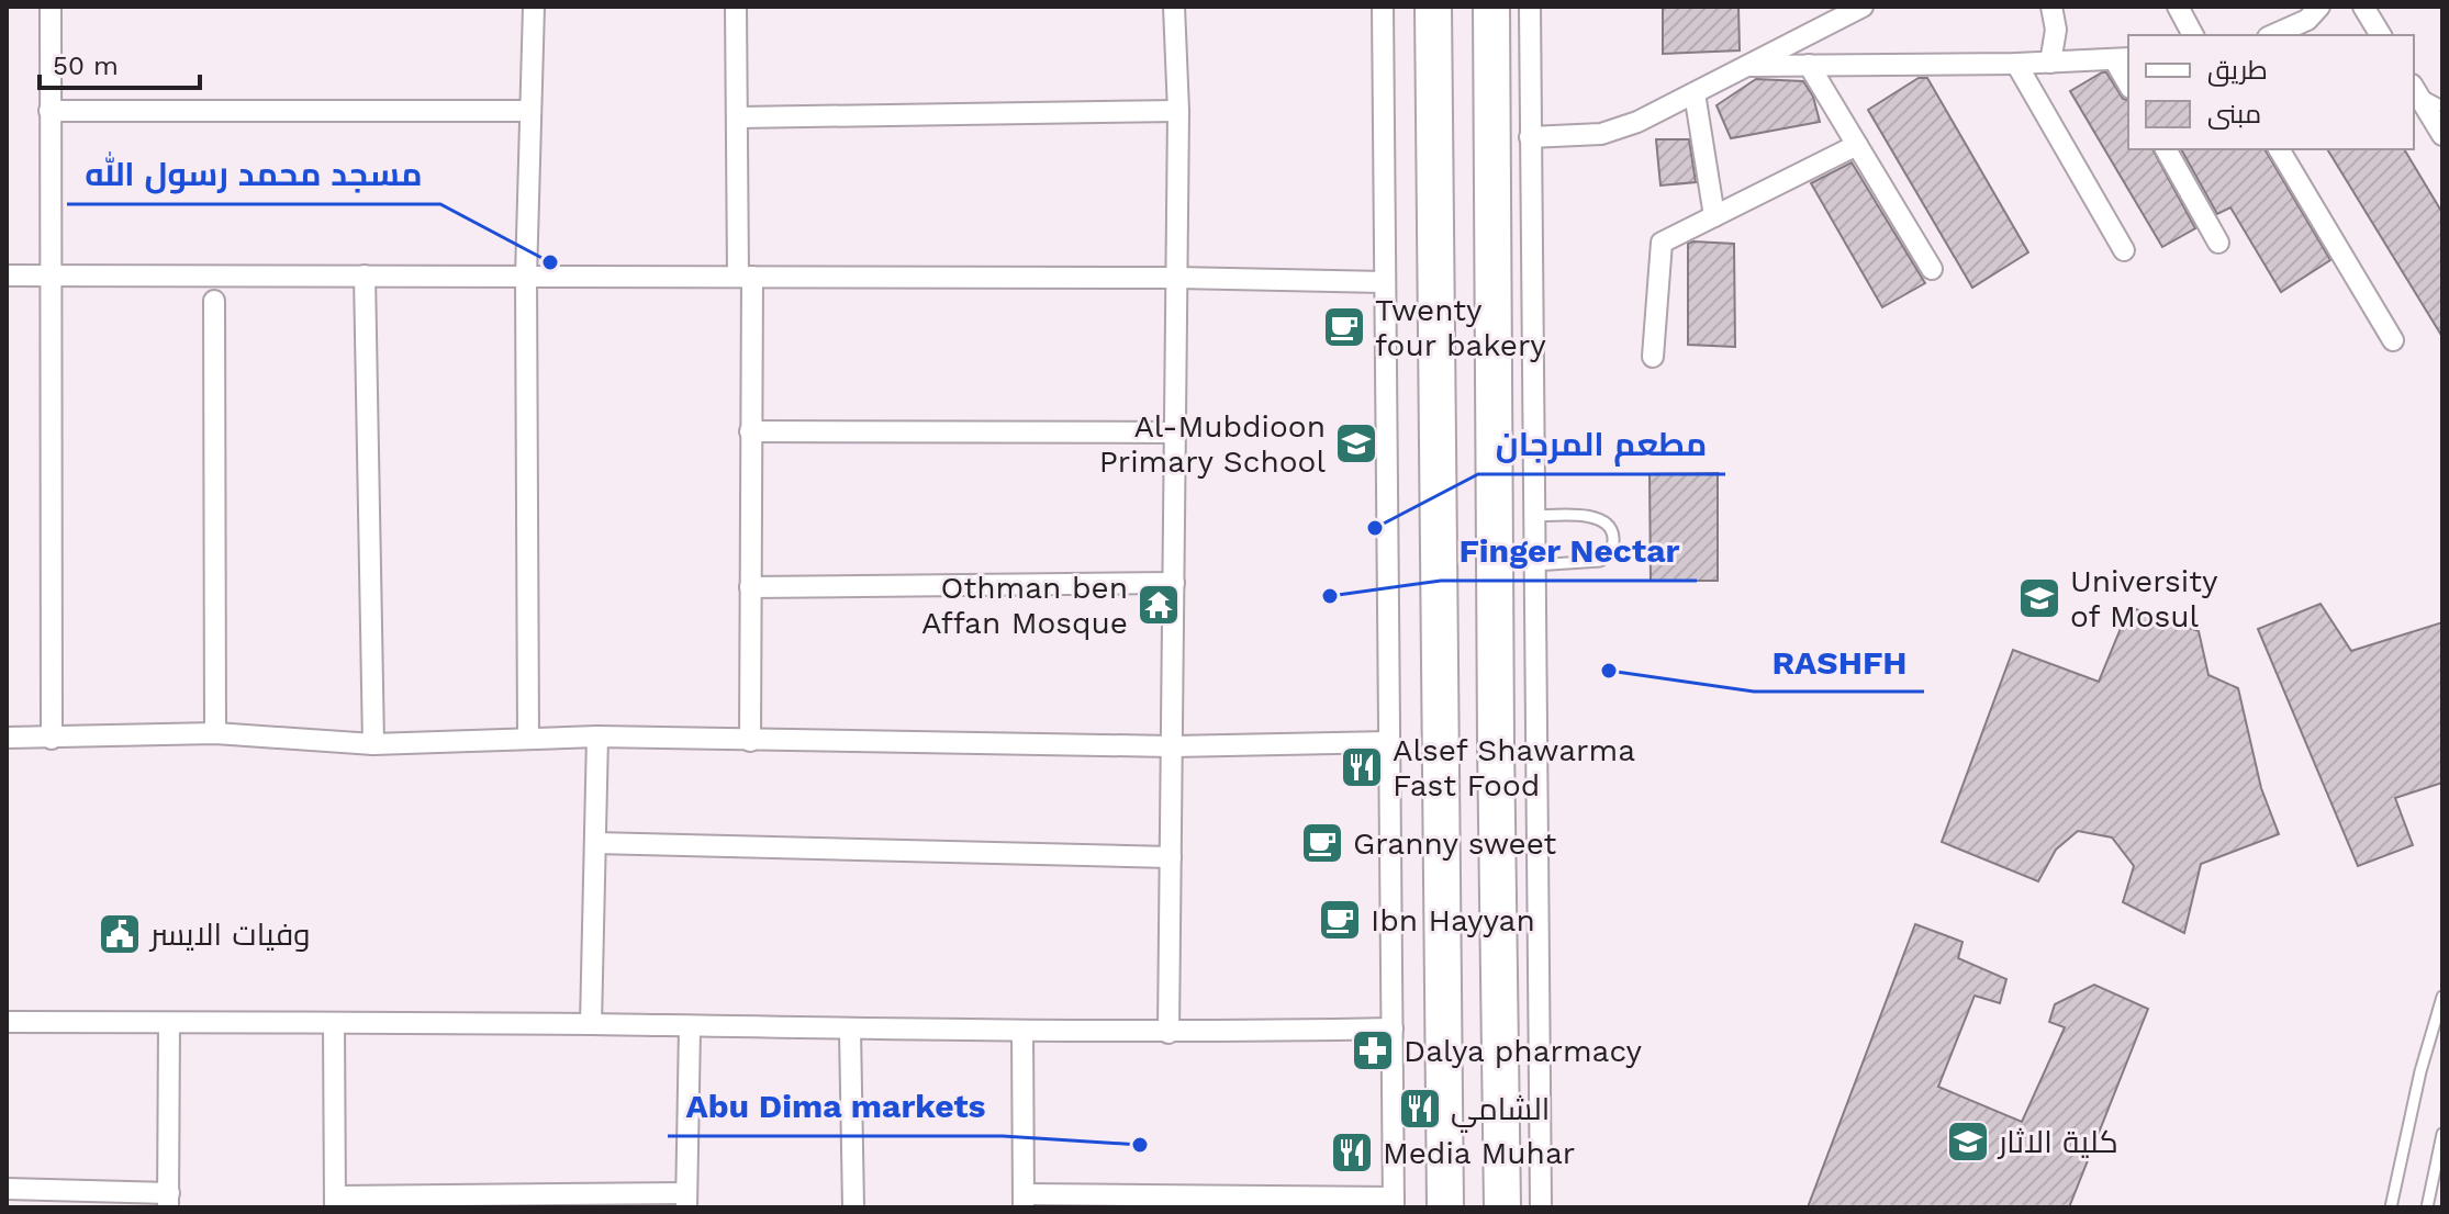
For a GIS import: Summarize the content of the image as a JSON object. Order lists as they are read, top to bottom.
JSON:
{
  "places": {
    "other": [
      "مسجد محمد رسول الله",
      "مطعم المرجان",
      "Finger Nectar",
      "RASHFH",
      "Abu Dima markets"
    ],
    "cafe": ["Twenty four bakery", "Granny sweet", "Ibn Hayyan"],
    "school or university": ["Al-Mubdioon Primary School", "University of Mosul", "كلية الاثار"],
    "temple": ["Othman ben Affan Mosque"],
    "restaurant": ["Alsef Shawarma Fast Food", "الشامي", "Media Muhar"],
    "public building": ["وفيات الايسر"],
    "pharmacy": ["Dalya pharmacy"]
  },
  "legend": ["طريق", "مبنى"],
  "scale_bar": "50 m"
}
